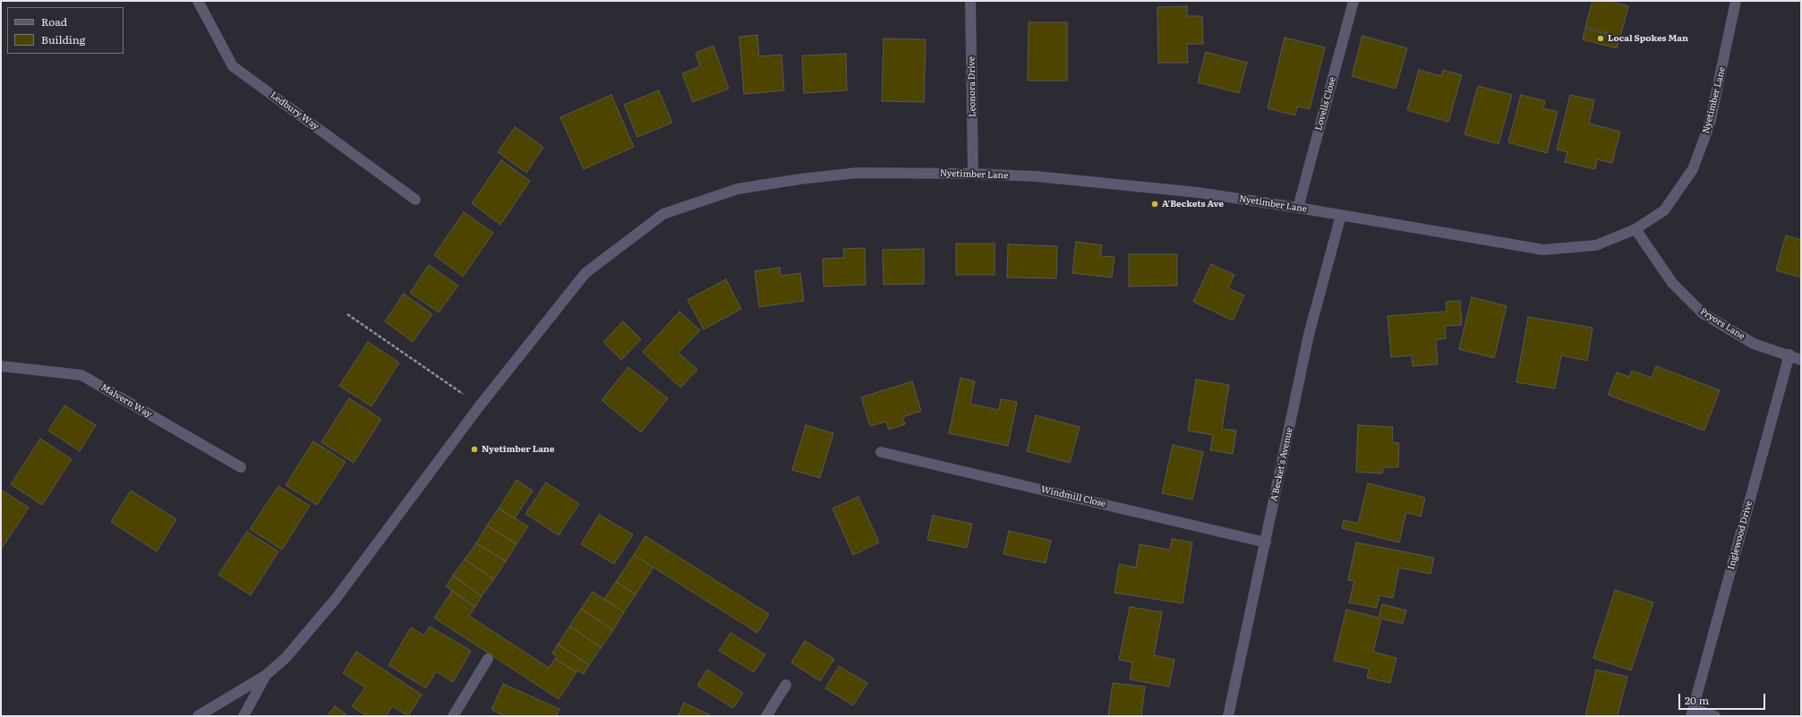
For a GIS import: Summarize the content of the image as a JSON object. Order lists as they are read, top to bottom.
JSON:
{
  "streets": {
    "street": [
      "Leonora Drive",
      "Nyetimber Lane",
      "Lovells Close",
      "Ledbury Way",
      "Pryors Lane",
      "Malvern Way",
      "A'Becket's Avenue",
      "Windmill Close",
      "Inglewood Drive"
    ]
  },
  "crossings": [
    ["Leonora Drive", "Nyetimber Lane"],
    ["Nyetimber Lane", "Lovells Close"],
    ["Nyetimber Lane", "Pryors Lane"],
    ["Nyetimber Lane", "A'Becket's Avenue"],
    ["Pryors Lane", "Inglewood Drive"],
    ["A'Becket's Avenue", "Windmill Close"]
  ],
  "places": ["Local Spokes Man", "A'Beckets Ave", "Nyetimber Lane"],
  "legend": ["Road", "Building"],
  "scale_bar": "20 m"
}
